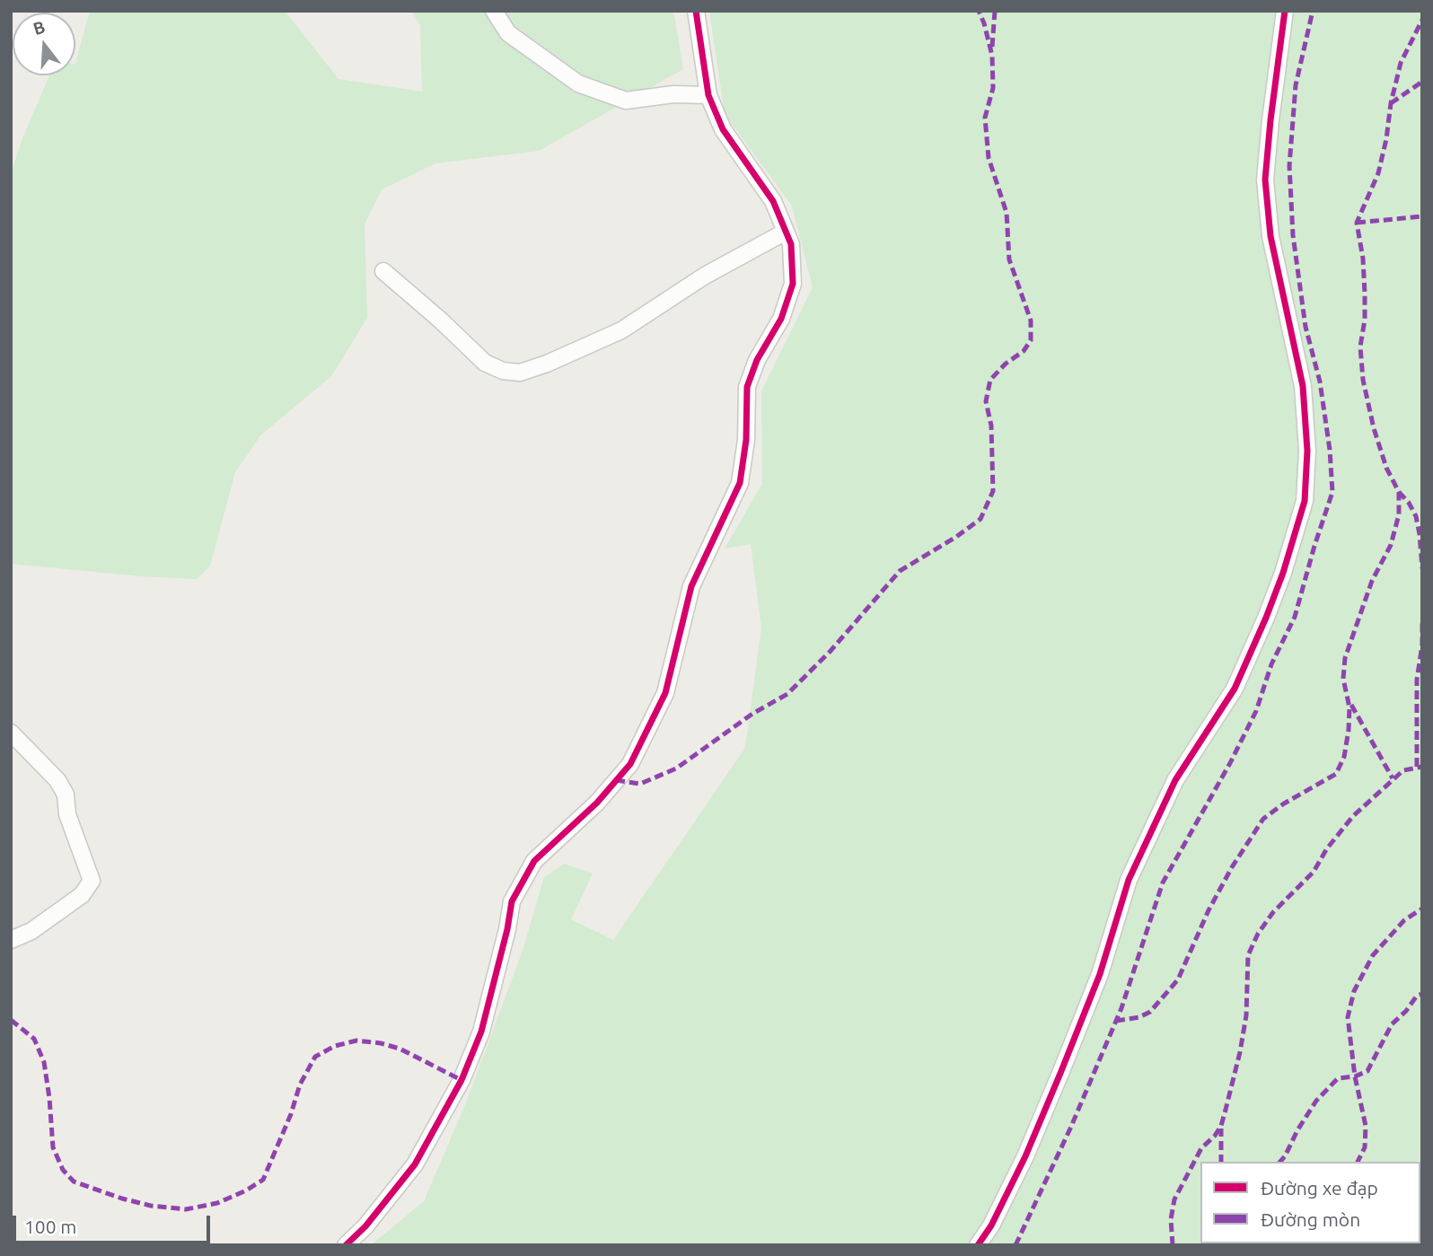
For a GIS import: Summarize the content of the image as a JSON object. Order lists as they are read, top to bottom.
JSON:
{
  "legend": ["Đường xe đạp", "Đường mòn"],
  "scale_bar": "100 m",
  "north": "top"
}
